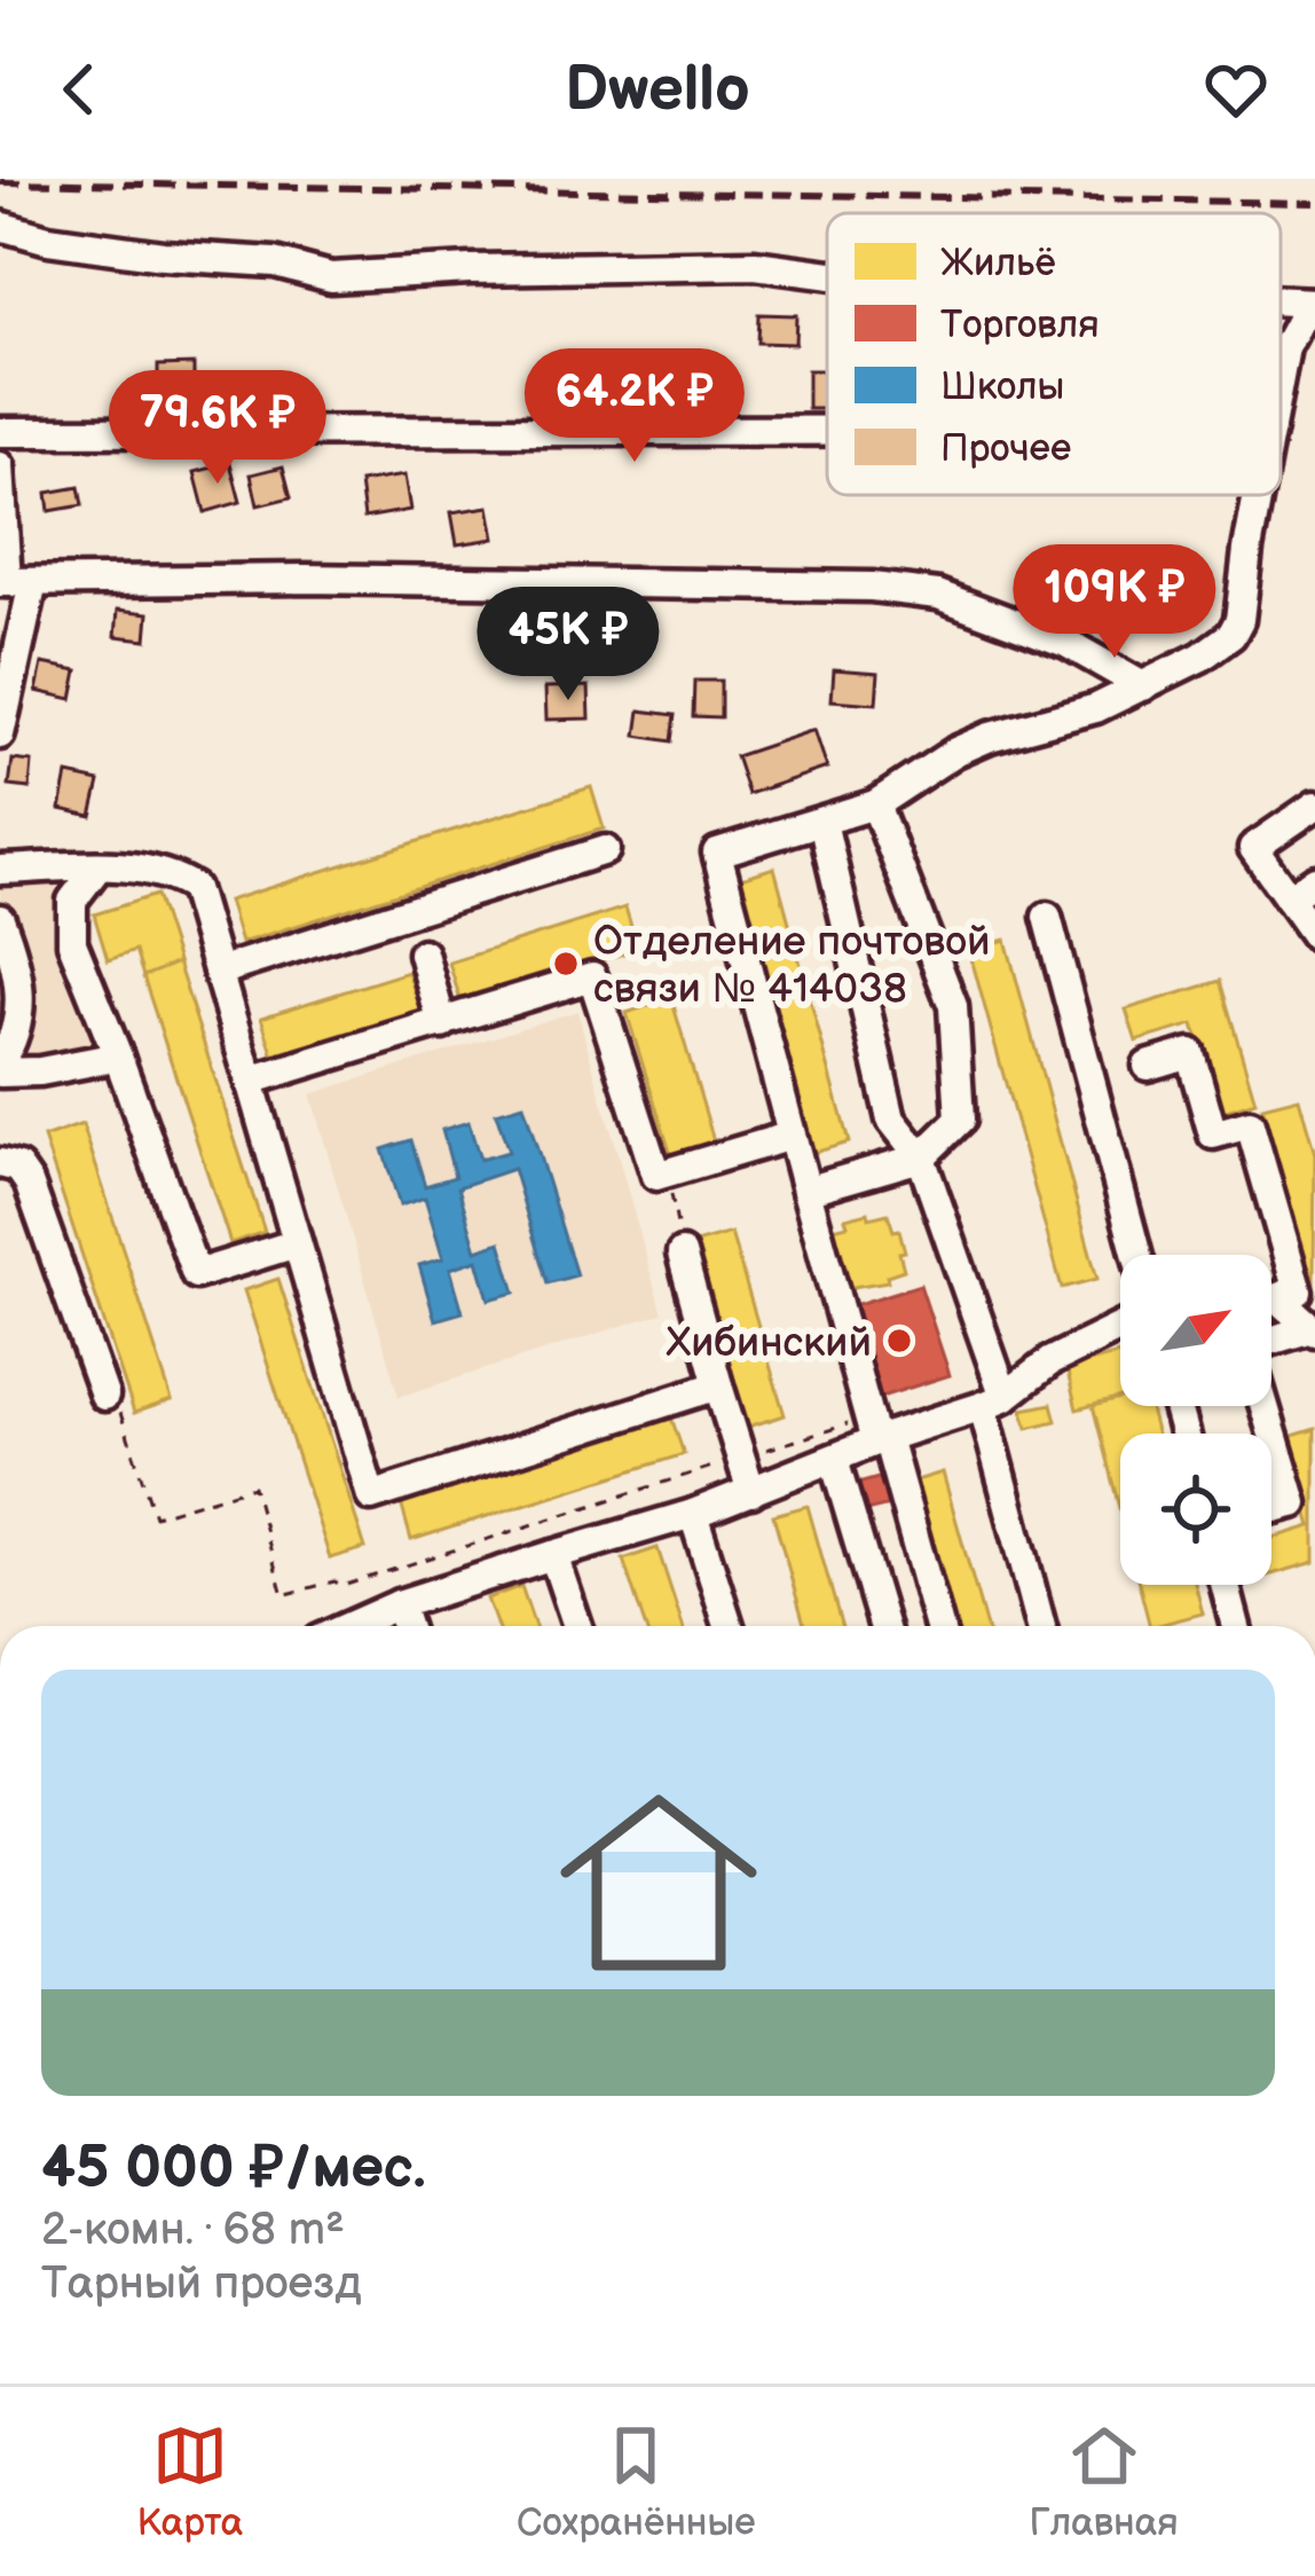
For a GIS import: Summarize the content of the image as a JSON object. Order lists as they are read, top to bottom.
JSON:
{
  "places": ["Отделение почтовой связи № 414038", "Хибинский"],
  "legend": [
    "Жильё",
    "Торговля",
    "Школы",
    "Прочее"
  ],
  "north": "top right",
  "page": {
    "header": "Dwello",
    "price": [
      "64.2K ₽",
      "79.6K ₽",
      "109K ₽",
      "45K ₽"
    ],
    "list": [
      {
        "name": "45 000 ₽/мес.",
        "note": "2-комн. · 68 m² · Тарный проезд"
      }
    ],
    "tabs": ["Карта", "Сохранённые", "Главная"]
  }
}
